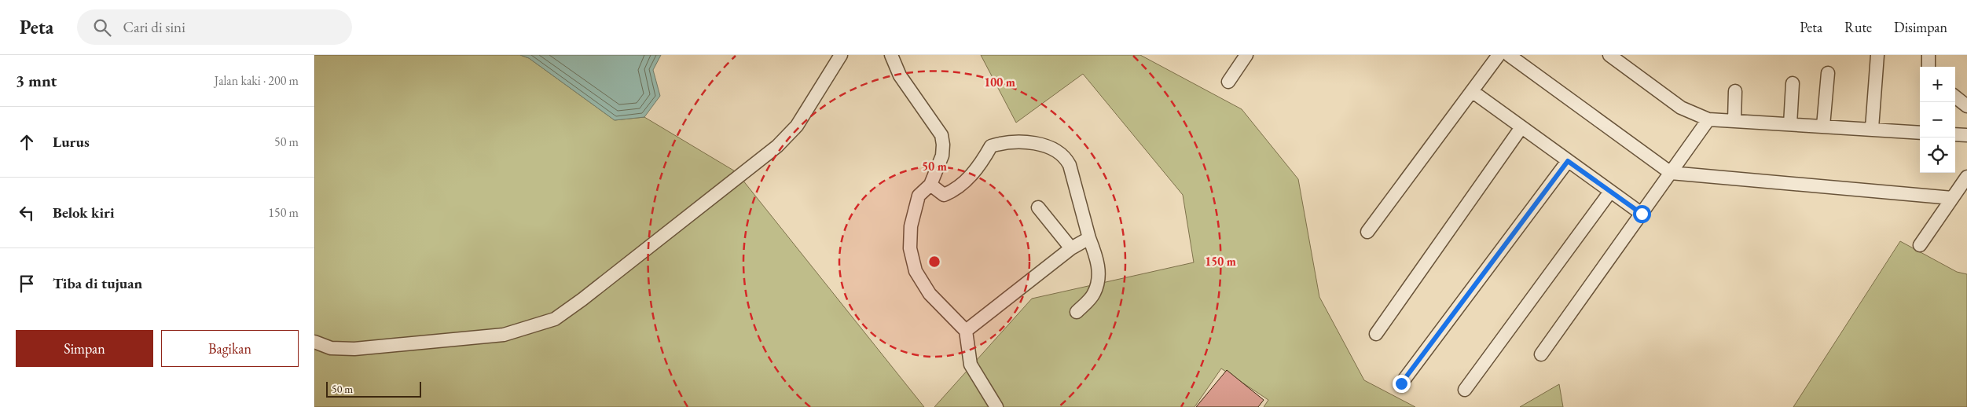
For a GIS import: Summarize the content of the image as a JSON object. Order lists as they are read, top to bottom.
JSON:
{
  "scale_bar": "50 m",
  "page": {
    "header": "Peta",
    "search": "Cari di sini",
    "nav": ["Peta", "Rute", "Disimpan"],
    "heading": ["3 mnt", "Jalan kaki · 200 m"],
    "map_buttons": ["+", "−"],
    "list": [
      ["Lurus", "50 m"],
      ["Belok kiri", "150 m"],
      "Tiba di tujuan"
    ],
    "buttons": ["Simpan", "Bagikan"],
    "scale": "50 m"
  },
  "rings": ["100 m", "50 m", "150 m"]
}
